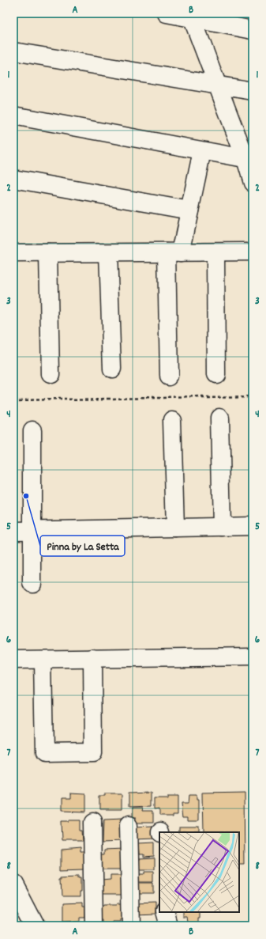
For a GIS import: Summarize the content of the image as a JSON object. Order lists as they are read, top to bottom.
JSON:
{
  "places": ["Pinna by La Setta"],
  "grid": {
    "columns": ["A", "B"],
    "rows": [
      "1",
      "2",
      "3",
      "4",
      "5",
      "6",
      "7",
      "8"
    ]
  }
}
